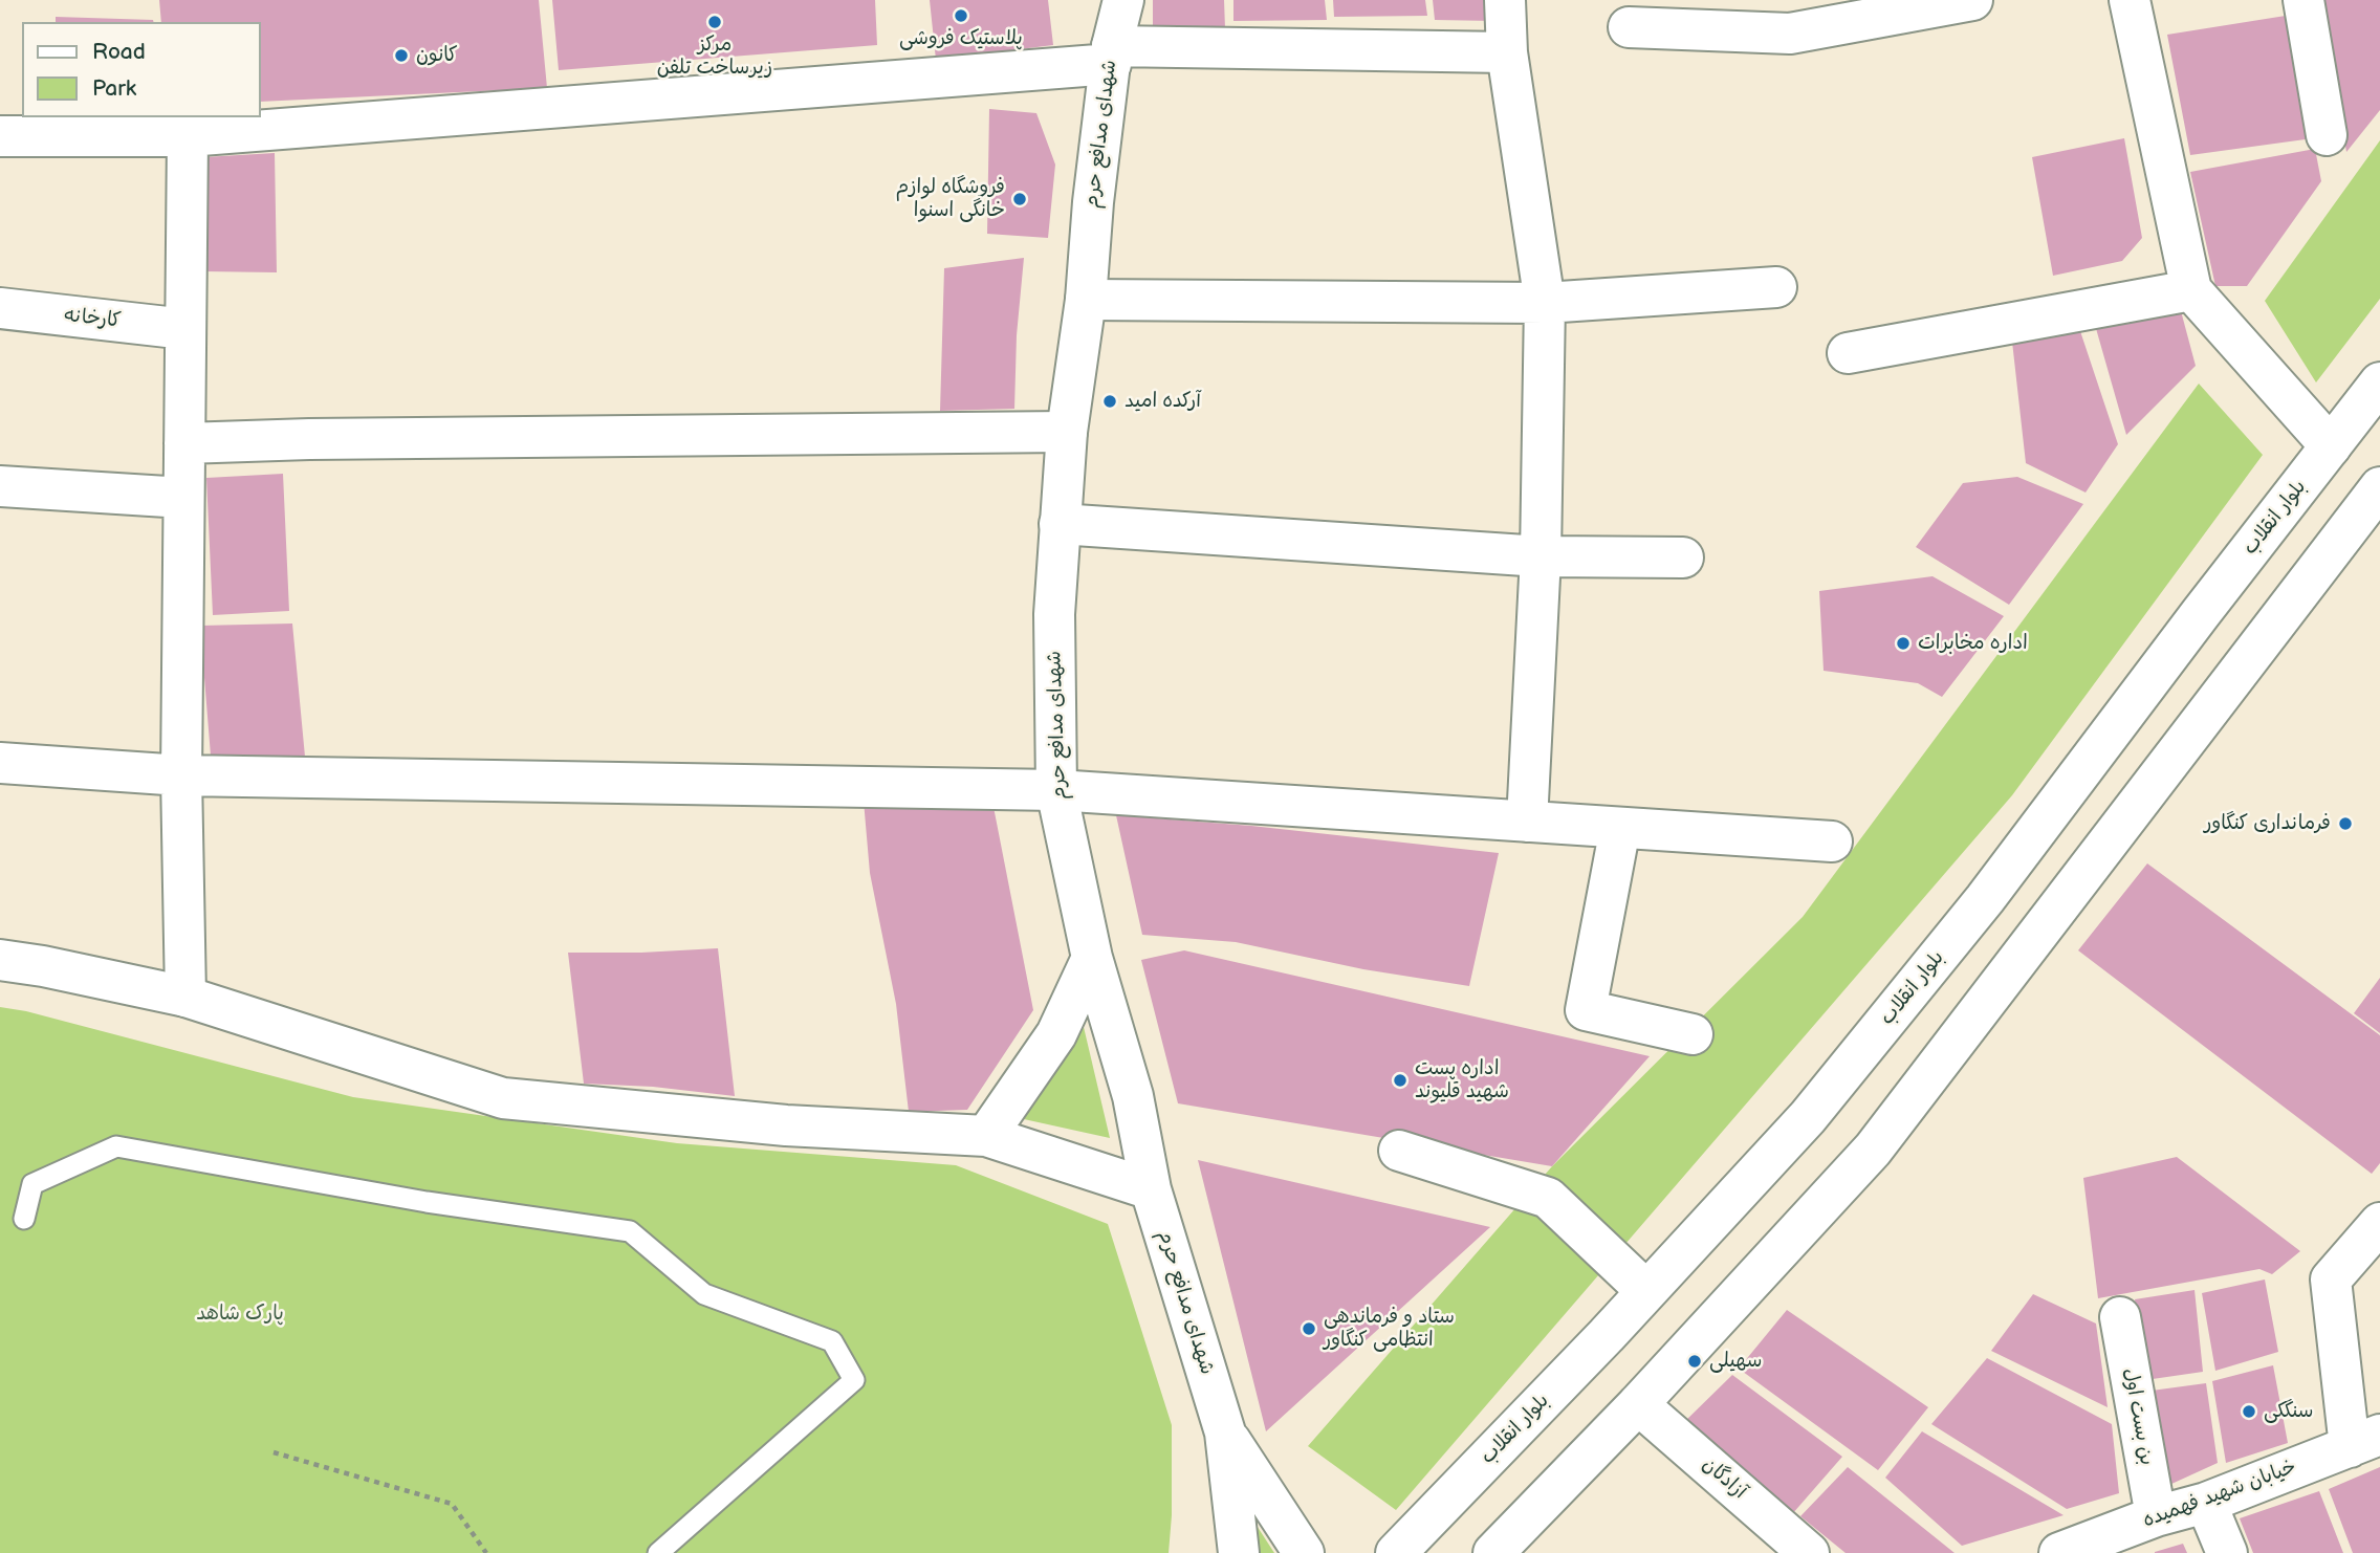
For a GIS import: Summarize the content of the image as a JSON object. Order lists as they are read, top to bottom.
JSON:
{
  "streets": {
    "street": [
      "شهدای مدافع حرم",
      "کارخانه",
      "بلوار انقلاب",
      "بن بست اول",
      "آزادگان",
      "خیابان شهید فهمیده"
    ]
  },
  "crossings": [
    ["بن بست اول", "خیابان شهید فهمیده"]
  ],
  "parks": ["پارک شاهد"],
  "places": [
    "پلاستیک فروشی",
    "مرکز زیرساخت تلفن",
    "کانون",
    "فروشگاه لوازم خانگی اسنوا",
    "آرکده امید",
    "اداره مخابرات",
    "فرمانداری کنگاور",
    "اداره پست شهید قلیوند",
    "ستاد و فرماندهی انتظامی کنگاور",
    "سهیلی",
    "سنگکی"
  ],
  "legend": ["Road", "Park"]
}
